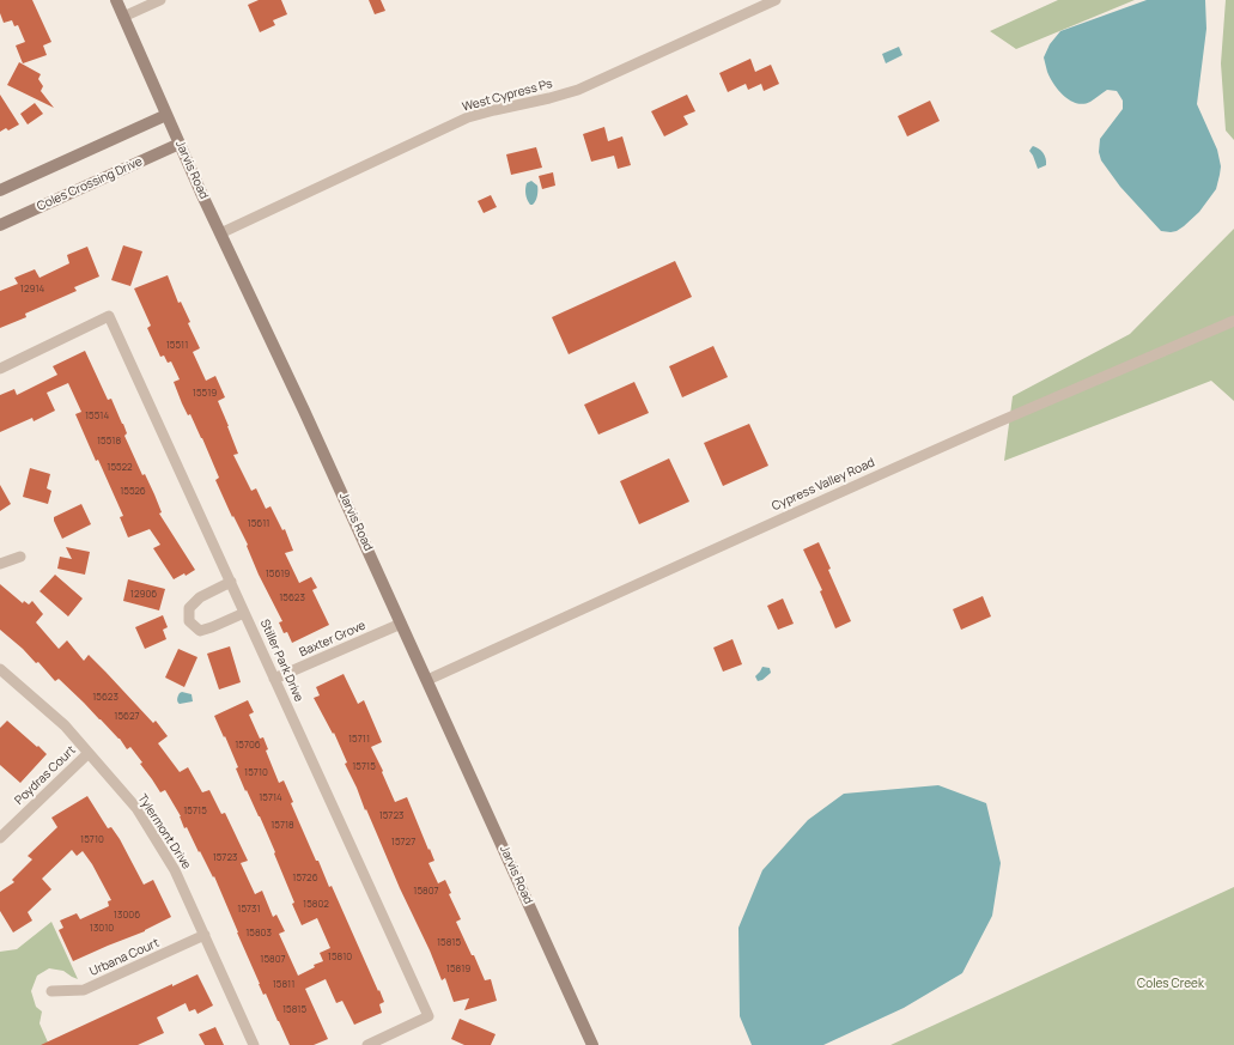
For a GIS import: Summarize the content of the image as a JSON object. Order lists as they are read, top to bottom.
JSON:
{
  "streets": {
    "street": [
      "West Cypress Ps",
      "Jarvis Road",
      "Coles Crossing Drive",
      "Cypress Valley Road",
      "Baxter Grove",
      "Stiller Park Drive",
      "Poydras Court",
      "Tylermont Drive",
      "Urbana Court"
    ]
  },
  "crossings": [
    ["West Cypress Ps", "Jarvis Road"],
    ["Jarvis Road", "Coles Crossing Drive"],
    ["Jarvis Road", "Cypress Valley Road"],
    ["Jarvis Road", "Baxter Grove"],
    ["Baxter Grove", "Stiller Park Drive"],
    ["Poydras Court", "Tylermont Drive"],
    ["Tylermont Drive", "Urbana Court"]
  ],
  "parks": ["Coles Creek"],
  "house_numbers": [
    "12914",
    "15511",
    "15519",
    "15514",
    "15518",
    "15522",
    "15526",
    "15611",
    "15619",
    "12906",
    "15623",
    "15623",
    "15627",
    "15711",
    "15706",
    "15715",
    "15710",
    "15714",
    "15715",
    "15723",
    "15718",
    "15710",
    "15727",
    "15723",
    "15726",
    "15807",
    "15802",
    "15731",
    "13006",
    "13010",
    "15803",
    "15815",
    "15810",
    "15807",
    "15819",
    "15811",
    "15815"
  ]
}
